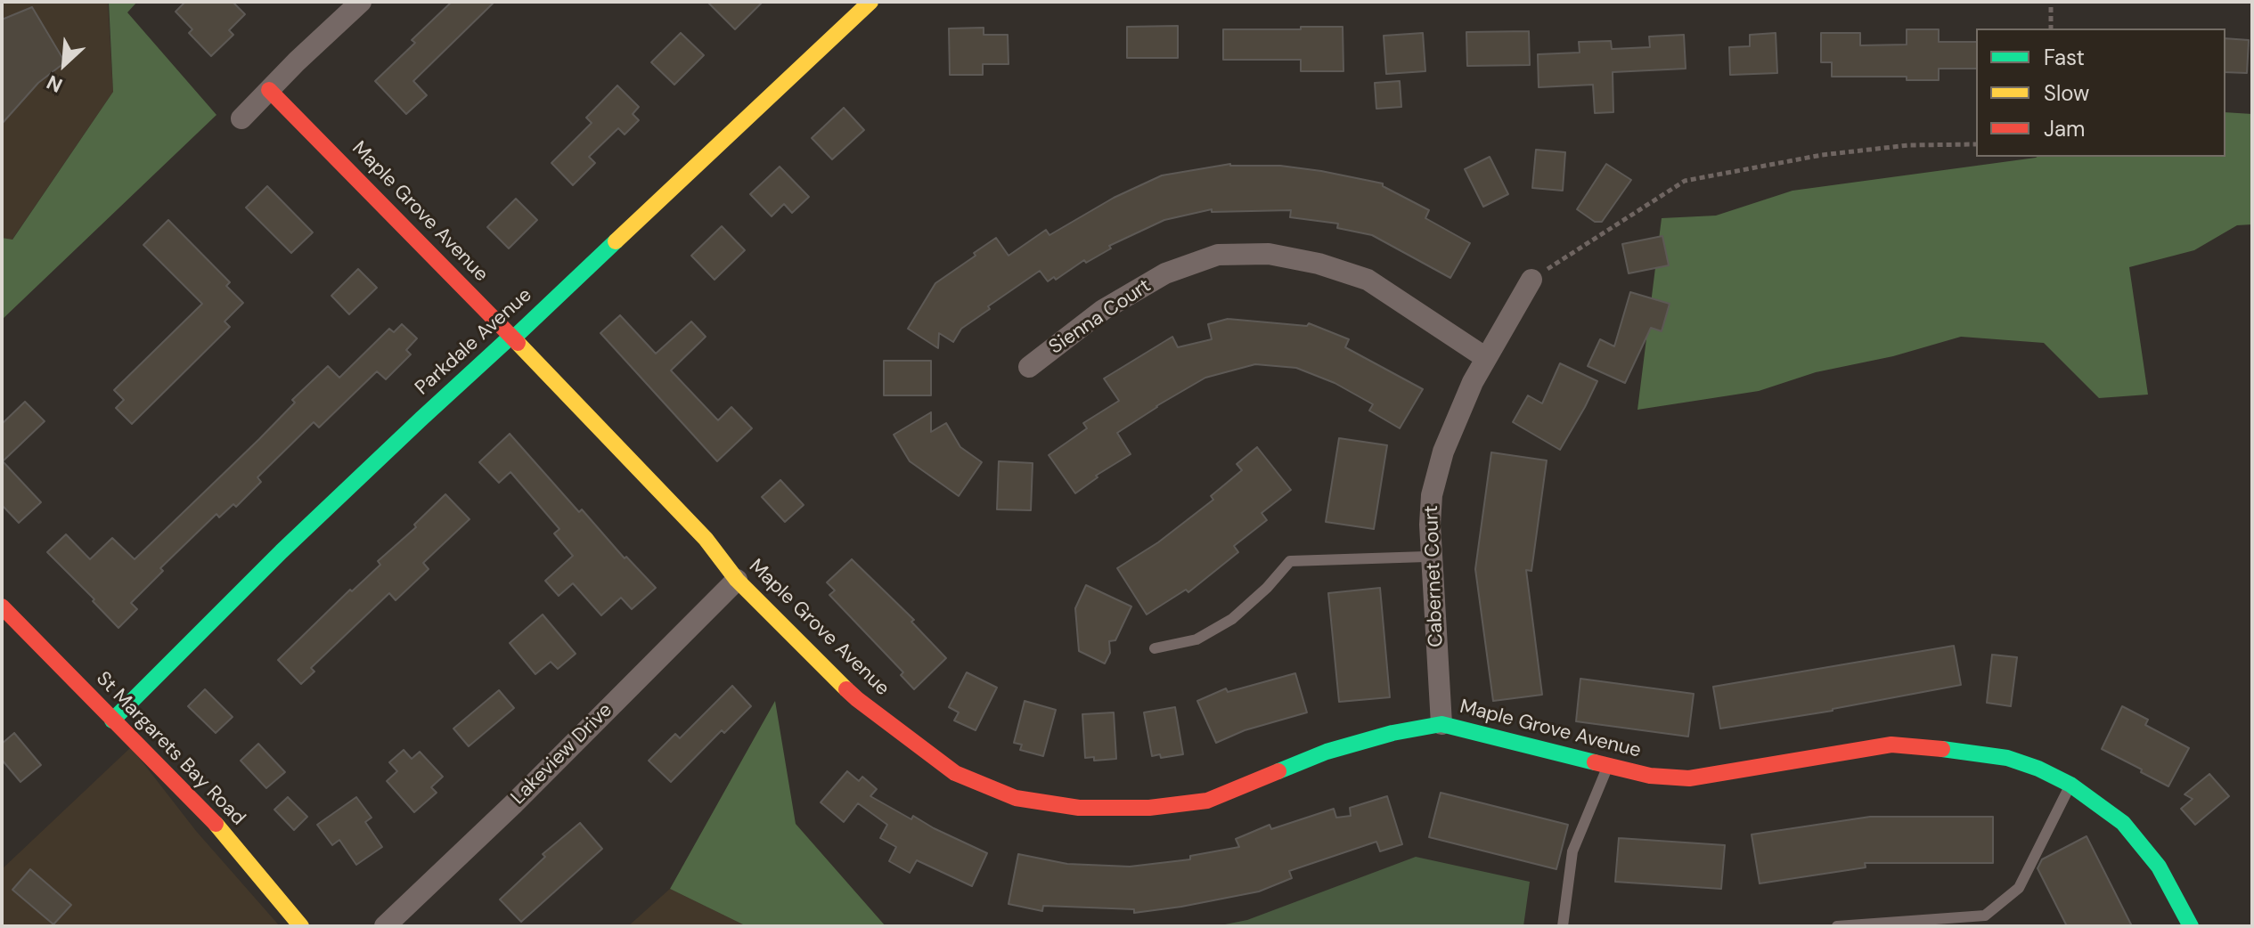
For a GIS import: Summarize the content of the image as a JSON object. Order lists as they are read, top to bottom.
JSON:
{
  "streets": {
    "street": [
      "Maple Grove Avenue",
      "Sienna Court",
      "Parkdale Avenue",
      "Cabernet Court",
      "St Margarets Bay Road",
      "Lakeview Drive"
    ]
  },
  "crossings": [
    ["Maple Grove Avenue", "Parkdale Avenue"],
    ["Maple Grove Avenue", "Cabernet Court"],
    ["Maple Grove Avenue", "Lakeview Drive"],
    ["Sienna Court", "Cabernet Court"],
    ["Parkdale Avenue", "St Margarets Bay Road"]
  ],
  "legend": ["Fast", "Slow", "Jam"],
  "north": "bottom left"
}
